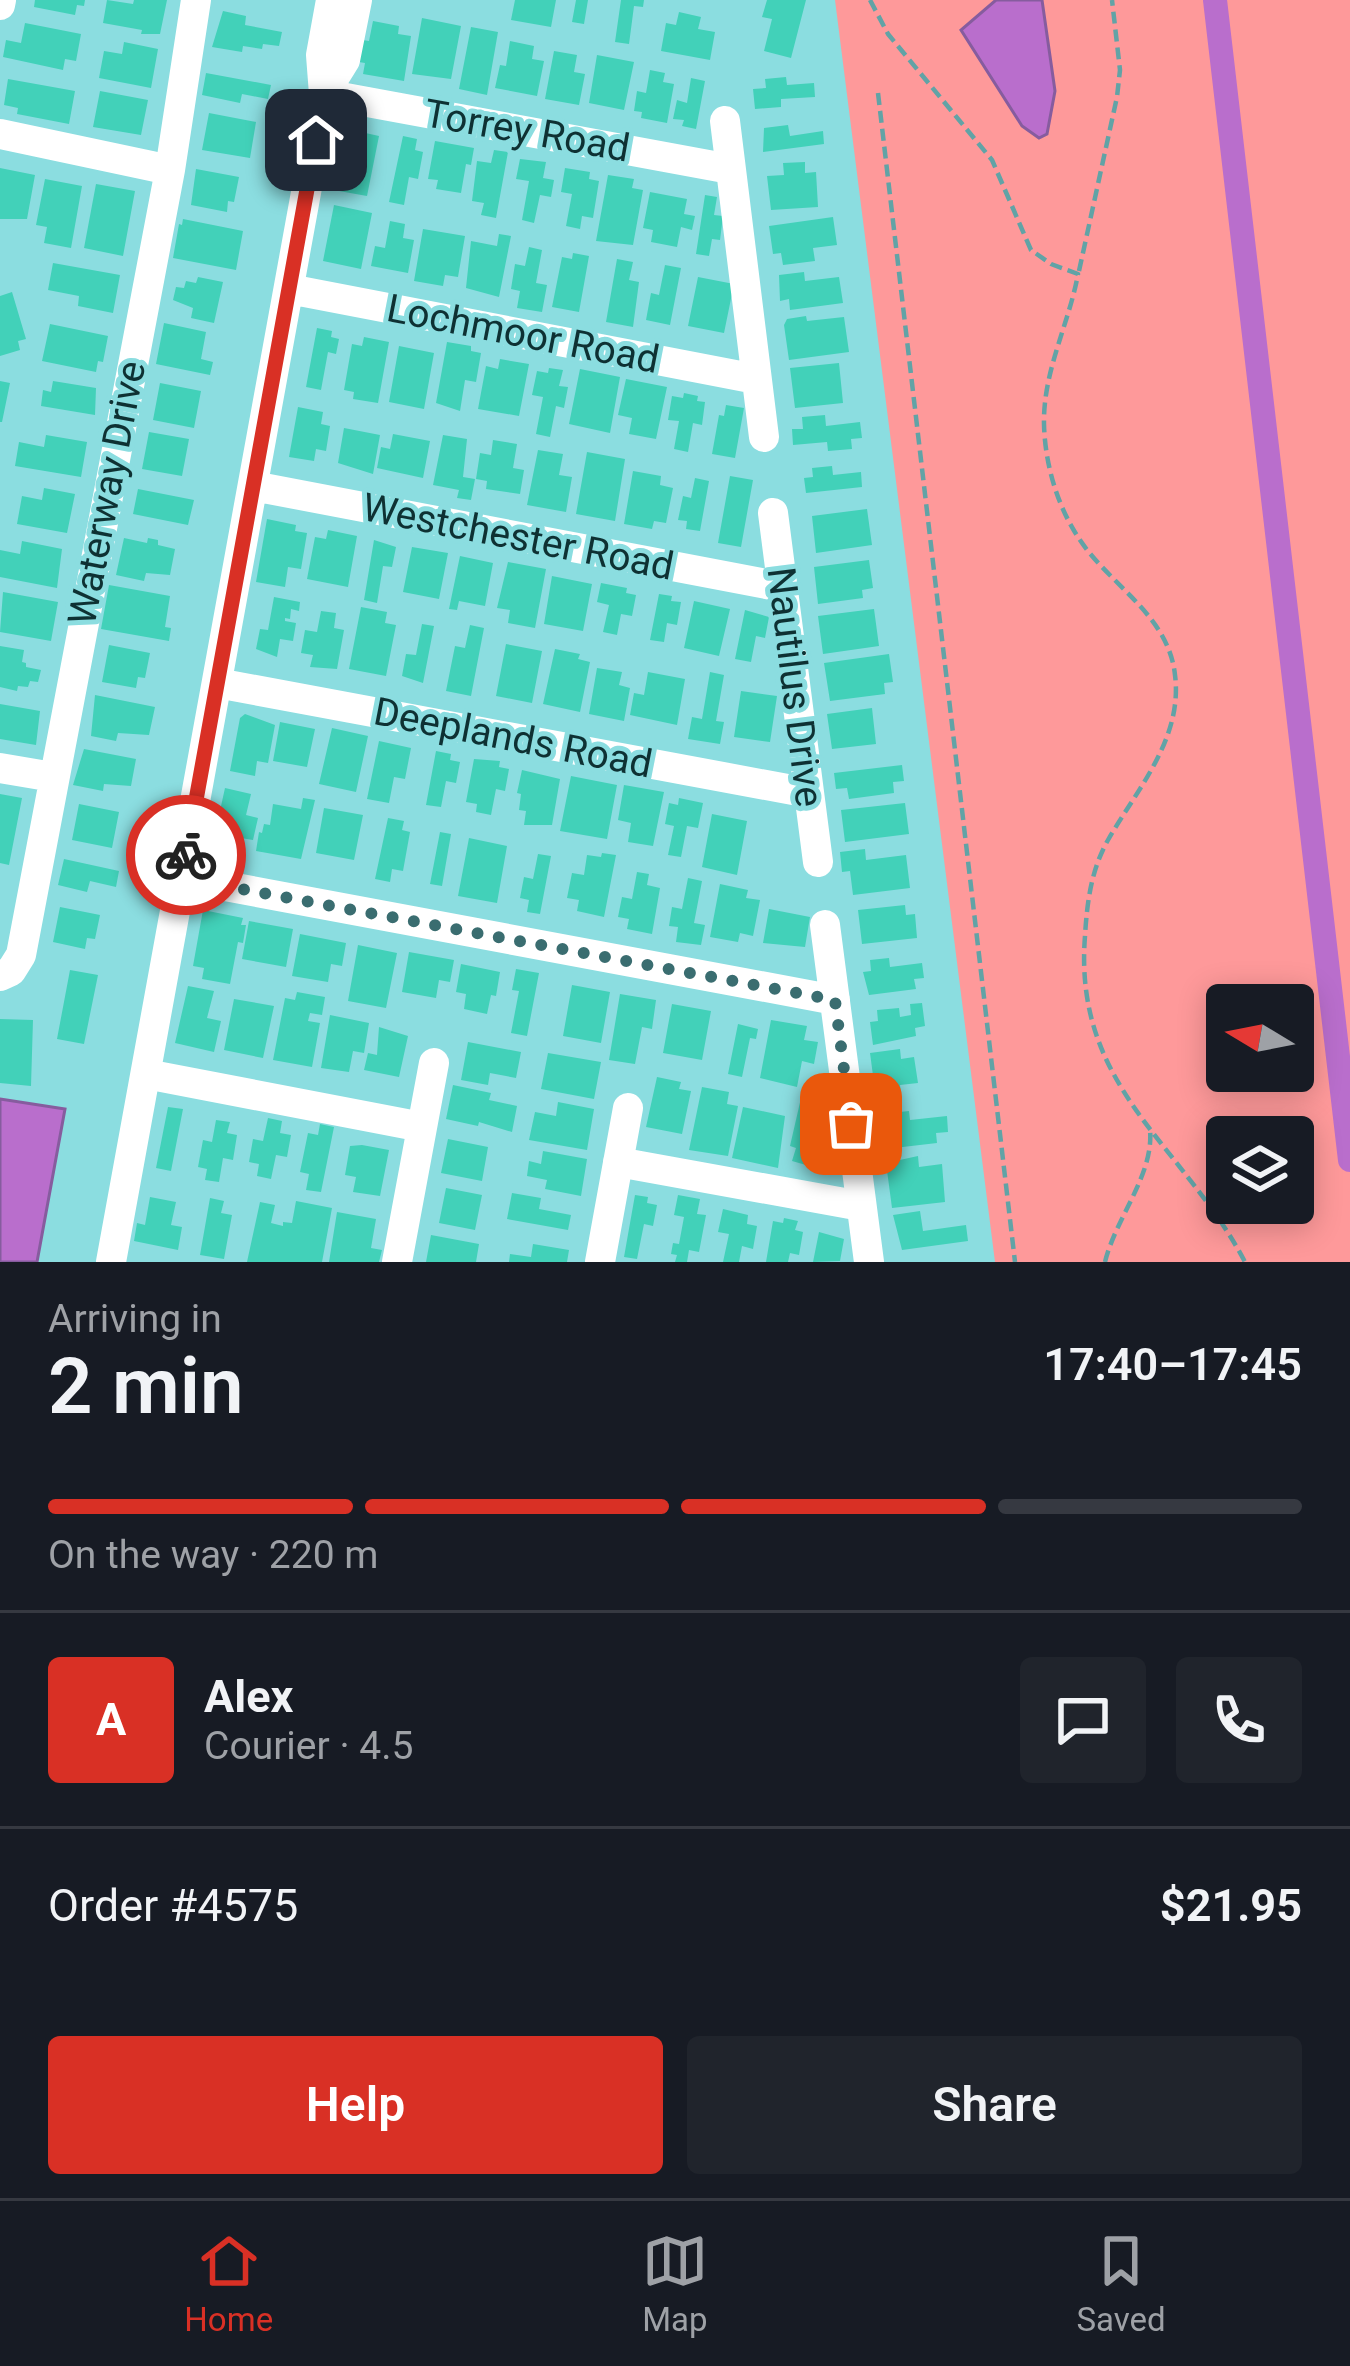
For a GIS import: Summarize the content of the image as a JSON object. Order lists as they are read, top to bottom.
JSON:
{
  "streets": {
    "street": [
      "Torrey Road",
      "Lochmoor Road",
      "Waterway Drive",
      "Westchester Road",
      "Nautilus Drive",
      "Deeplands Road"
    ]
  },
  "crossings": [
    ["Westchester Road", "Nautilus Drive"],
    ["Nautilus Drive", "Deeplands Road"]
  ],
  "north": "left",
  "page": {
    "heading": ["2 min", "Arriving in", "17:40–17:45"],
    "panel": [
      "Alex",
      "Courier · 4.5",
      "Order #4575",
      "$21.95"
    ],
    "bar": "On the way · 220 m",
    "round": "A",
    "buttons": ["Help", "Share"],
    "tabs": ["Home", "Map", "Saved"]
  }
}
